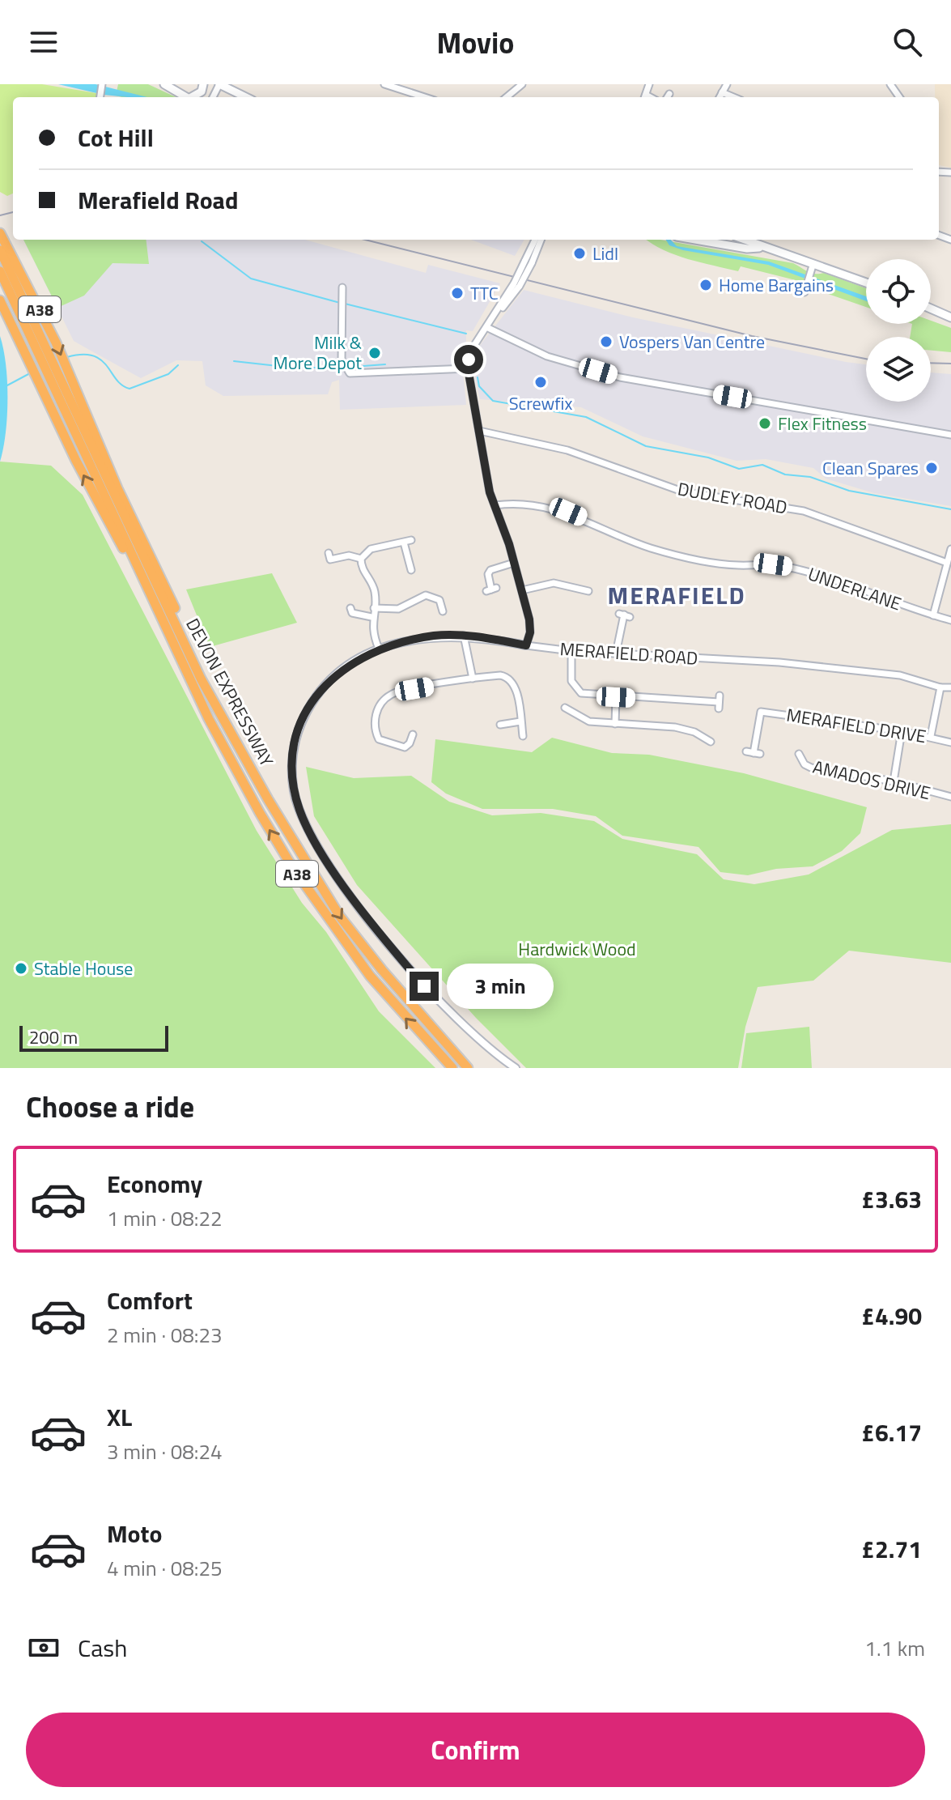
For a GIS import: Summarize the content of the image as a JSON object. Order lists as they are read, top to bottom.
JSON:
{
  "streets": {
    "highway": ["A38", "DEVON EXPRESSWAY"],
    "street": [
      "DUDLEY ROAD",
      "UNDERLANE",
      "MERAFIELD ROAD",
      "MERAFIELD DRIVE",
      "AMADOS DRIVE"
    ]
  },
  "crossings": [
    ["A38", "DEVON EXPRESSWAY"]
  ],
  "districts": ["MERAFIELD"],
  "parks": ["Hardwick Wood"],
  "places": [
    "Lidl",
    "Home Bargains",
    "TTC",
    "Vospers Van Centre",
    "Milk & More Depot",
    "Screwfix",
    "Flex Fitness",
    "Clean Spares",
    "Stable House"
  ],
  "scale_bar": "200 m",
  "page": {
    "header": "Movio",
    "banner": ["Cot Hill", "Merafield Road"],
    "bubble": "3 min",
    "scale": "200 m",
    "heading": "Choose a ride",
    "list": [
      {
        "name": "Economy",
        "note": "1 min · 08:22",
        "value": "£3.63"
      },
      {
        "name": "Comfort",
        "note": "2 min · 08:23",
        "value": "£4.90"
      },
      {
        "name": "XL",
        "note": "3 min · 08:24",
        "value": "£6.17"
      },
      {
        "name": "Moto",
        "note": "4 min · 08:25",
        "value": "£2.71"
      }
    ],
    "pay": ["Cash", "1.1 km"],
    "buttons": "Confirm"
  }
}
